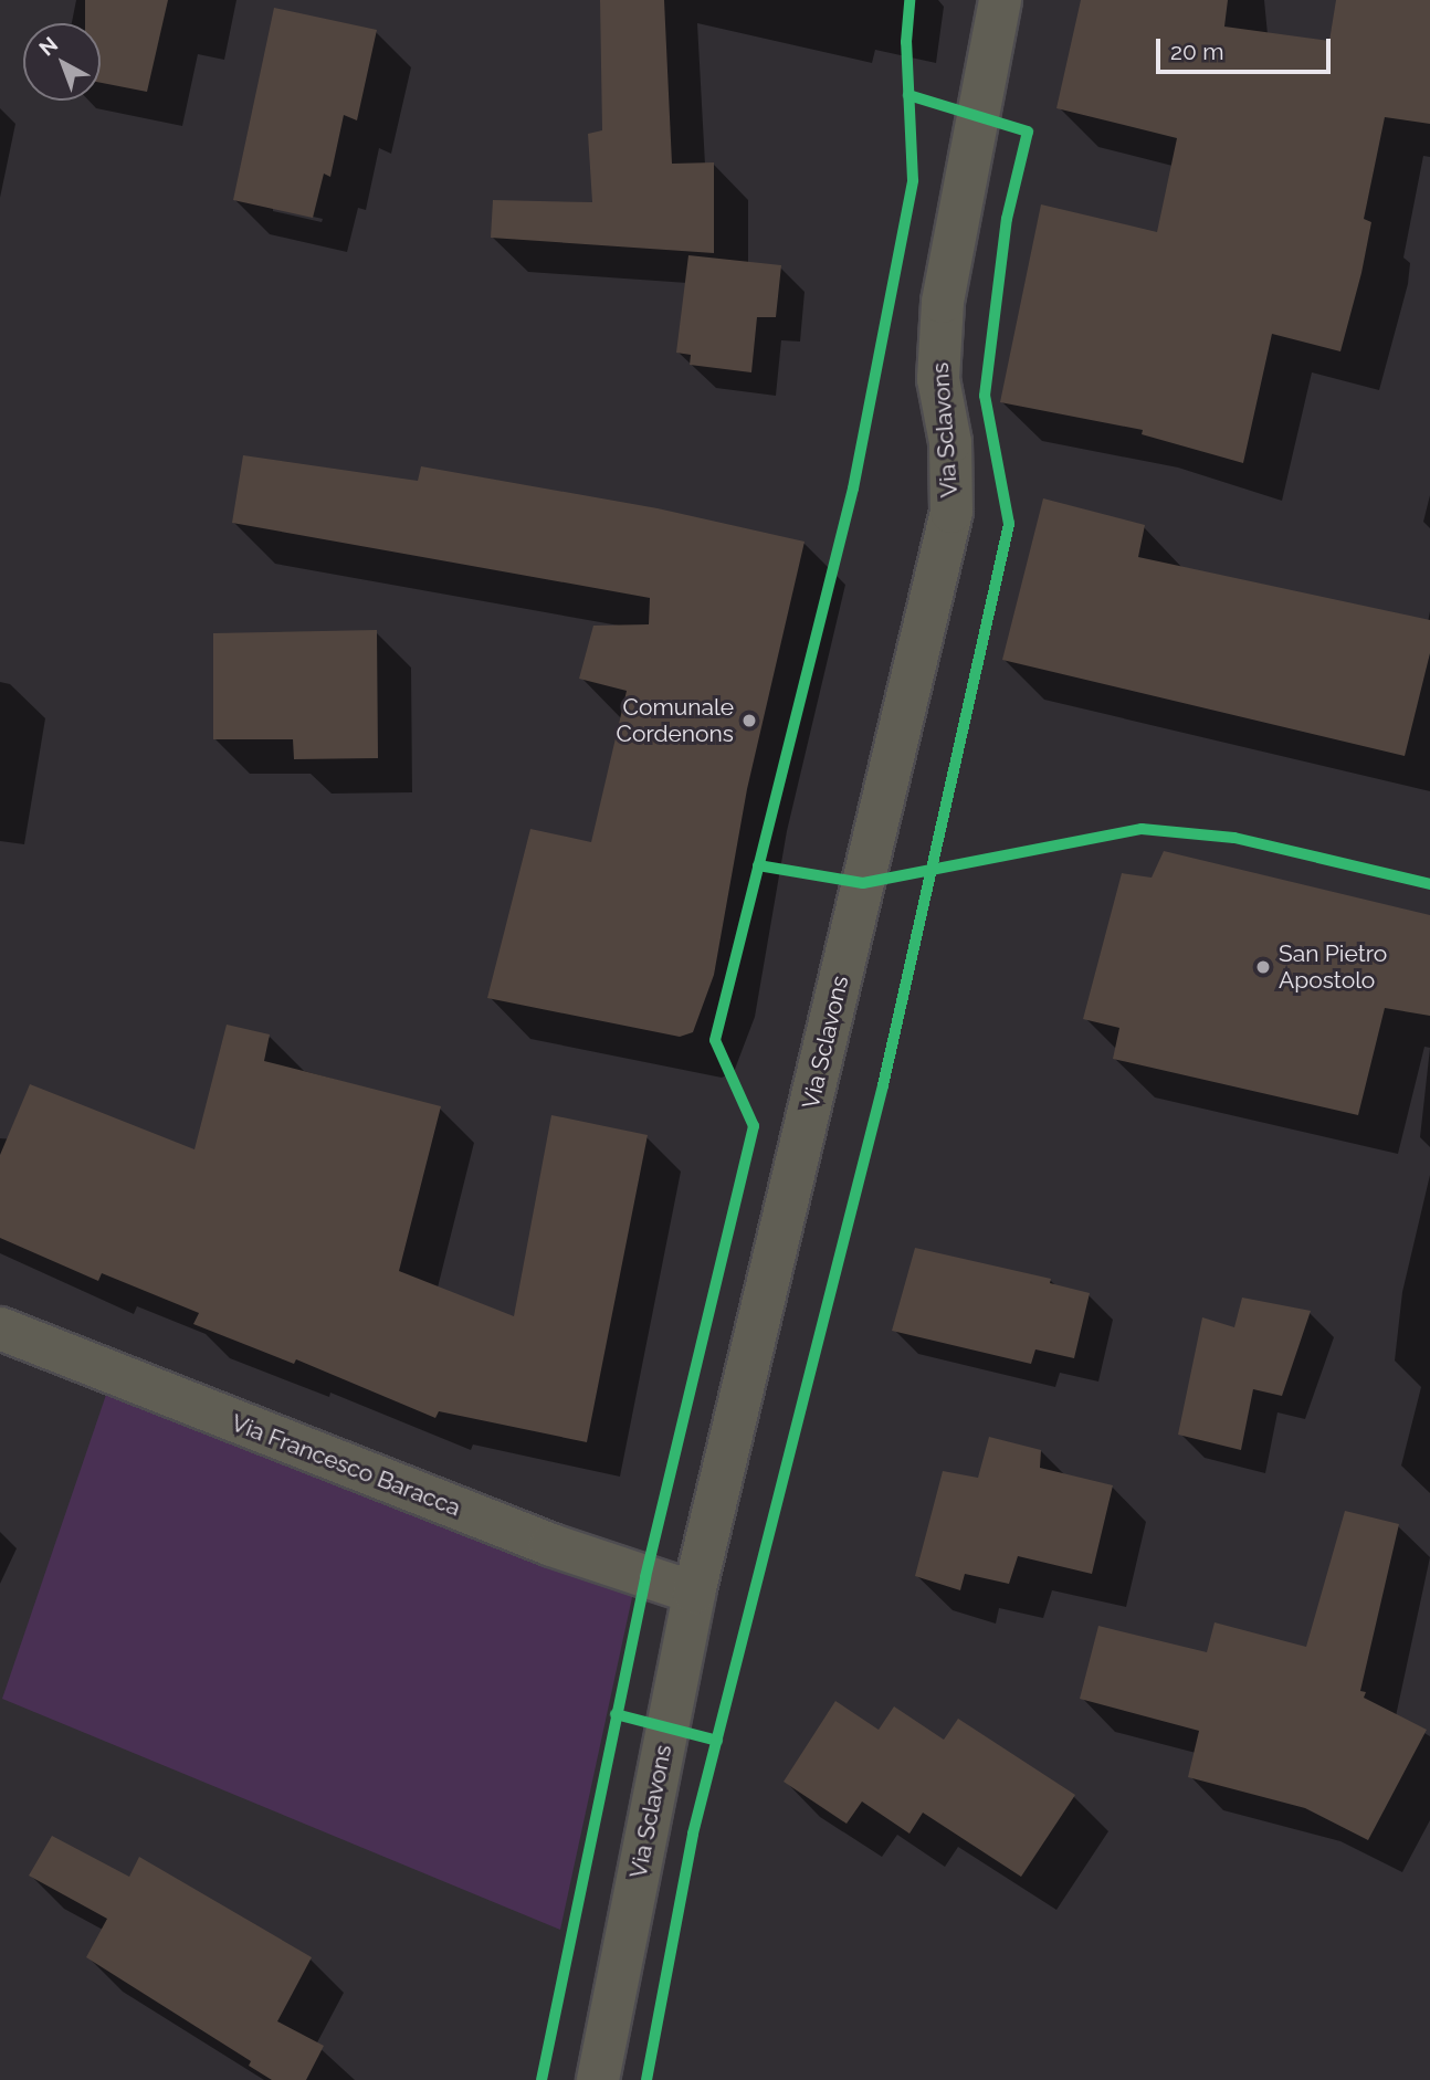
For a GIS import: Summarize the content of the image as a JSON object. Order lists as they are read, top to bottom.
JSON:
{
  "streets": {
    "street": ["Via Sclavons", "Via Francesco Baracca"]
  },
  "crossings": [
    ["Via Sclavons", "Via Francesco Baracca"]
  ],
  "places": ["Comunale Cordenons", "San Pietro Apostolo"],
  "scale_bar": "20 m",
  "north": "top left"
}
